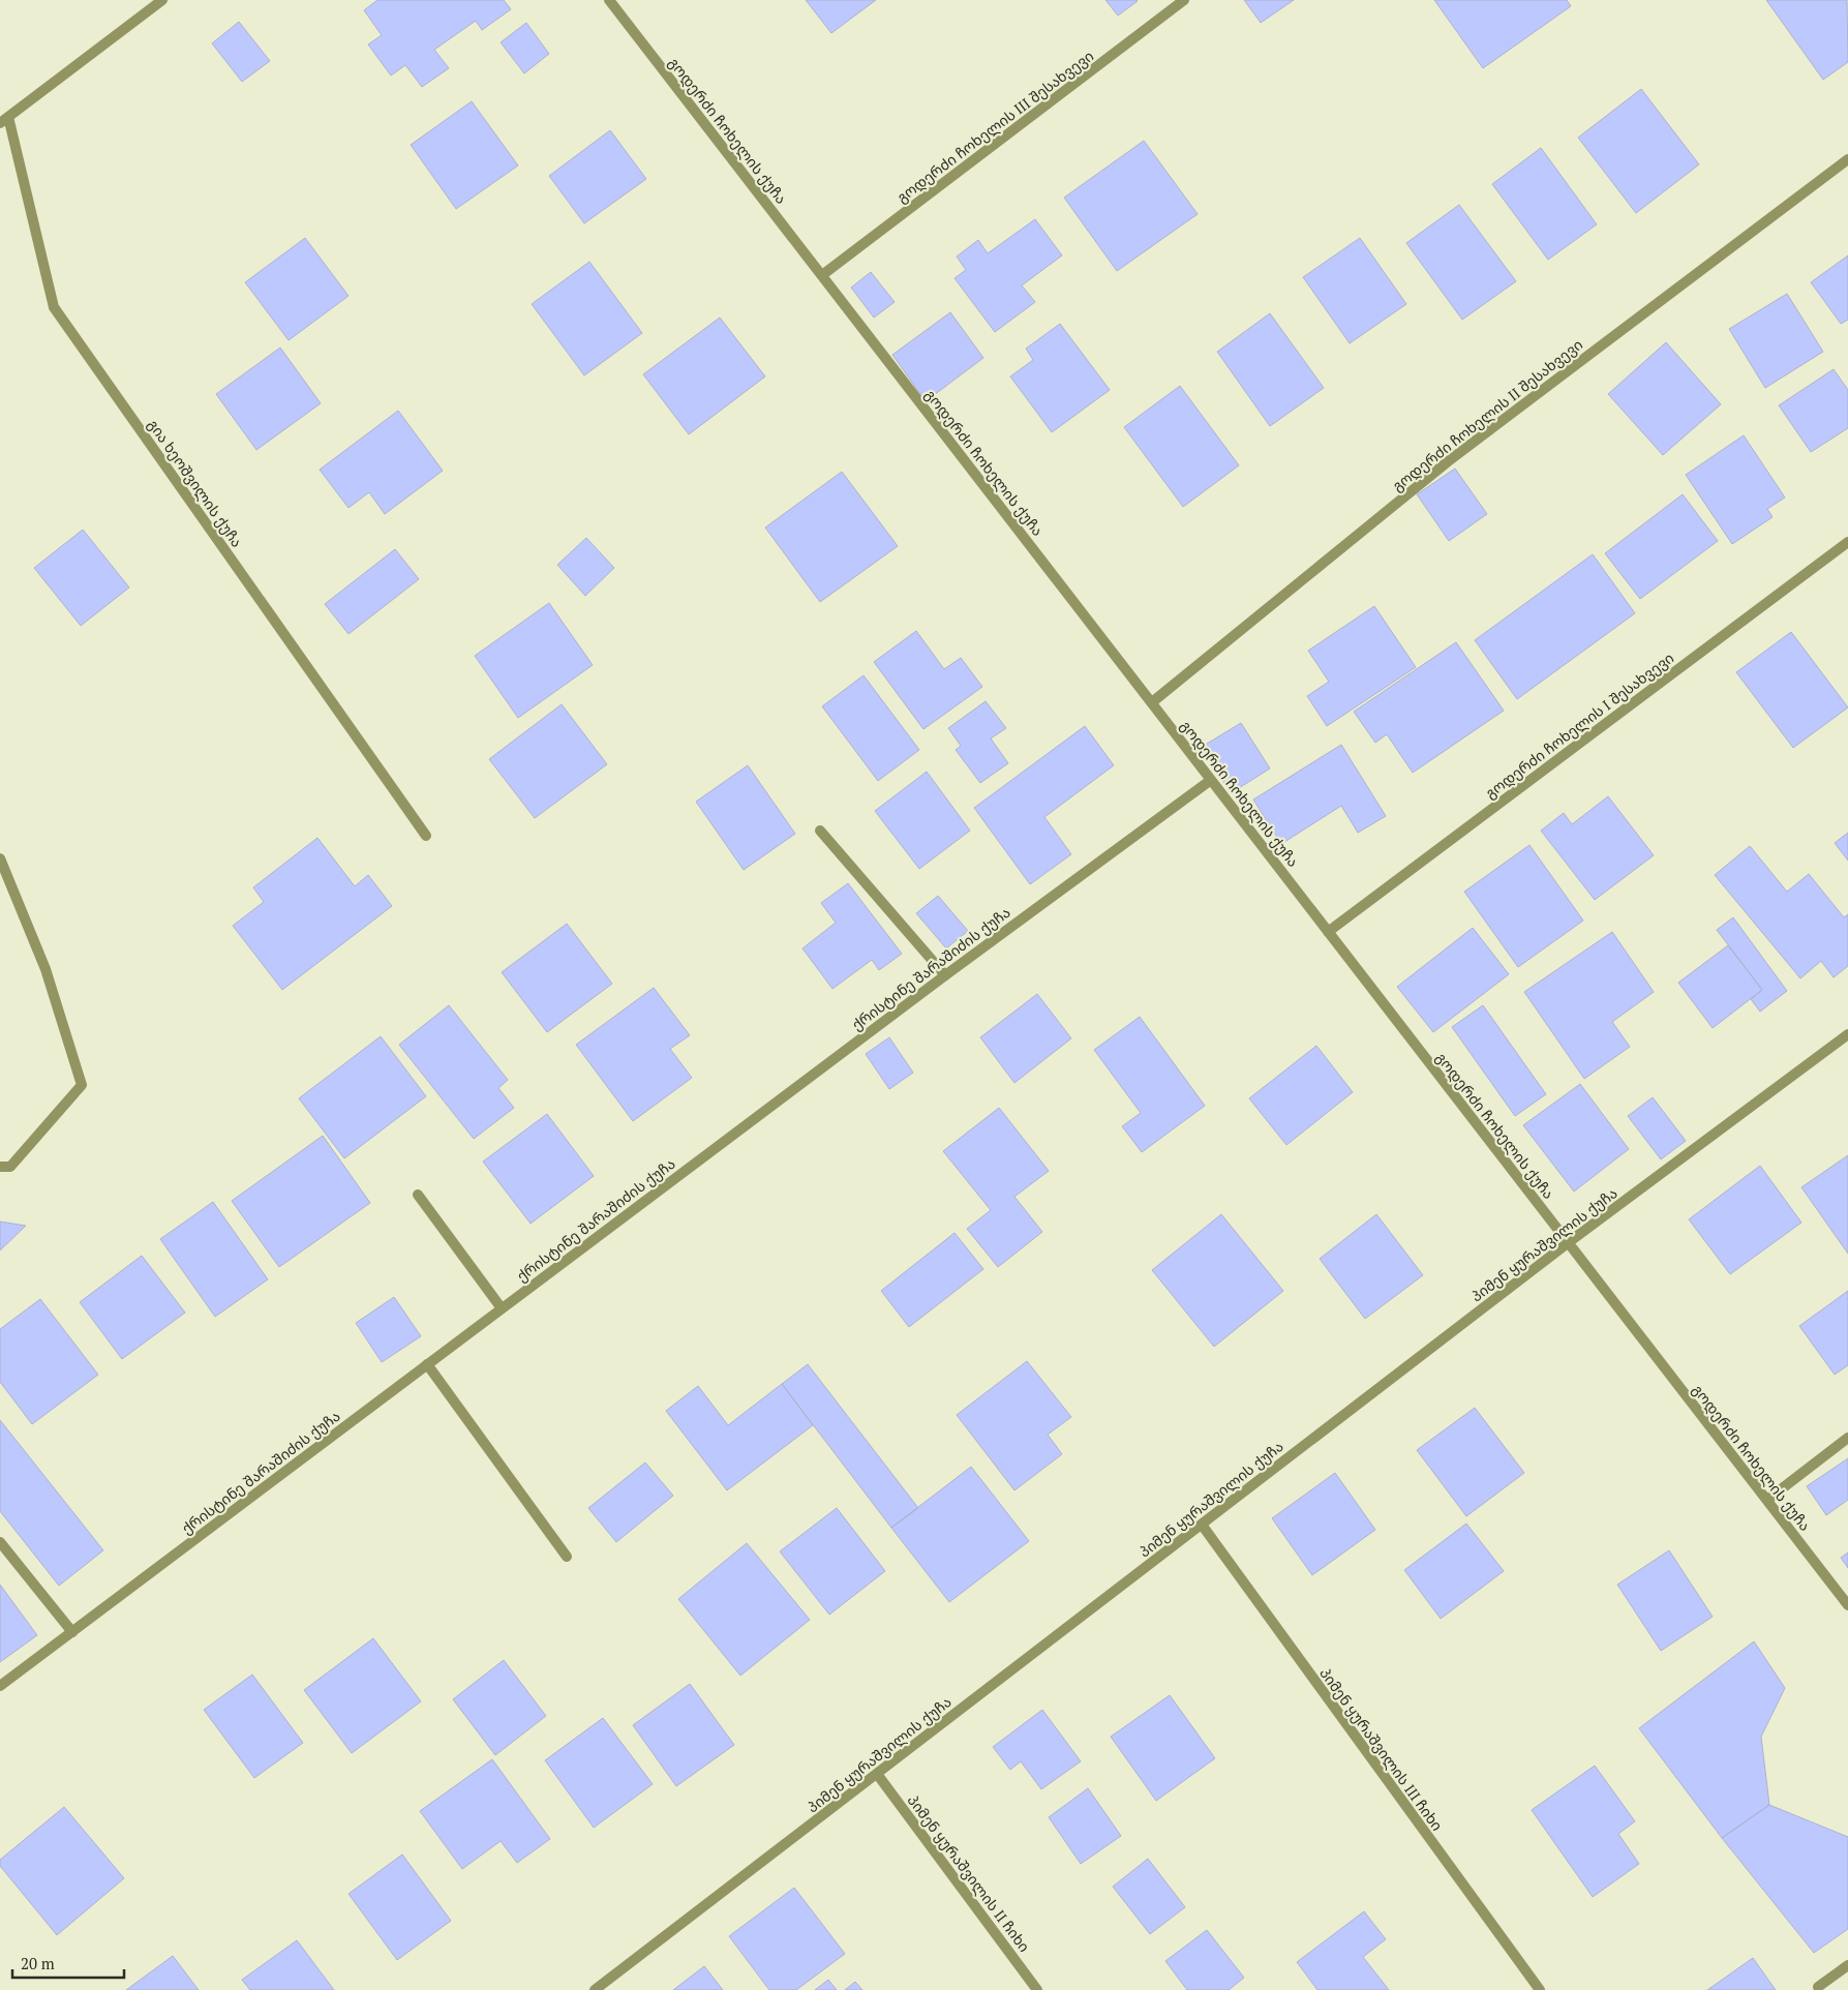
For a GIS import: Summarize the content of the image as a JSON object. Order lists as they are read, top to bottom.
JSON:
{
  "streets": {
    "street": [
      "გოდერძი ჩოხელის III შესახვევი",
      "გოდერძი ჩოხელის ქუჩა",
      "გოდერძი ჩოხელის II შესახვევი",
      "გია ხეოშვილის ქუჩა",
      "გოდერძი ჩოხელის I შესახვევი",
      "ქრისტინე შარაშიძის ქუჩა",
      "პიმენ ყურაშვილის ქუჩა",
      "პიმენ ყურაშვილის III ჩიხი",
      "პიმენ ყურაშვილის II ჩიხი"
    ]
  },
  "crossings": [
    ["გოდერძი ჩოხელის III შესახვევი", "გოდერძი ჩოხელის ქუჩა"],
    ["გოდერძი ჩოხელის ქუჩა", "გოდერძი ჩოხელის II შესახვევი"],
    ["გოდერძი ჩოხელის ქუჩა", "გოდერძი ჩოხელის I შესახვევი"],
    ["გოდერძი ჩოხელის ქუჩა", "ქრისტინე შარაშიძის ქუჩა"],
    ["გოდერძი ჩოხელის ქუჩა", "პიმენ ყურაშვილის ქუჩა"],
    ["პიმენ ყურაშვილის ქუჩა", "პიმენ ყურაშვილის III ჩიხი"],
    ["პიმენ ყურაშვილის ქუჩა", "პიმენ ყურაშვილის II ჩიხი"]
  ],
  "scale_bar": "20 m"
}
